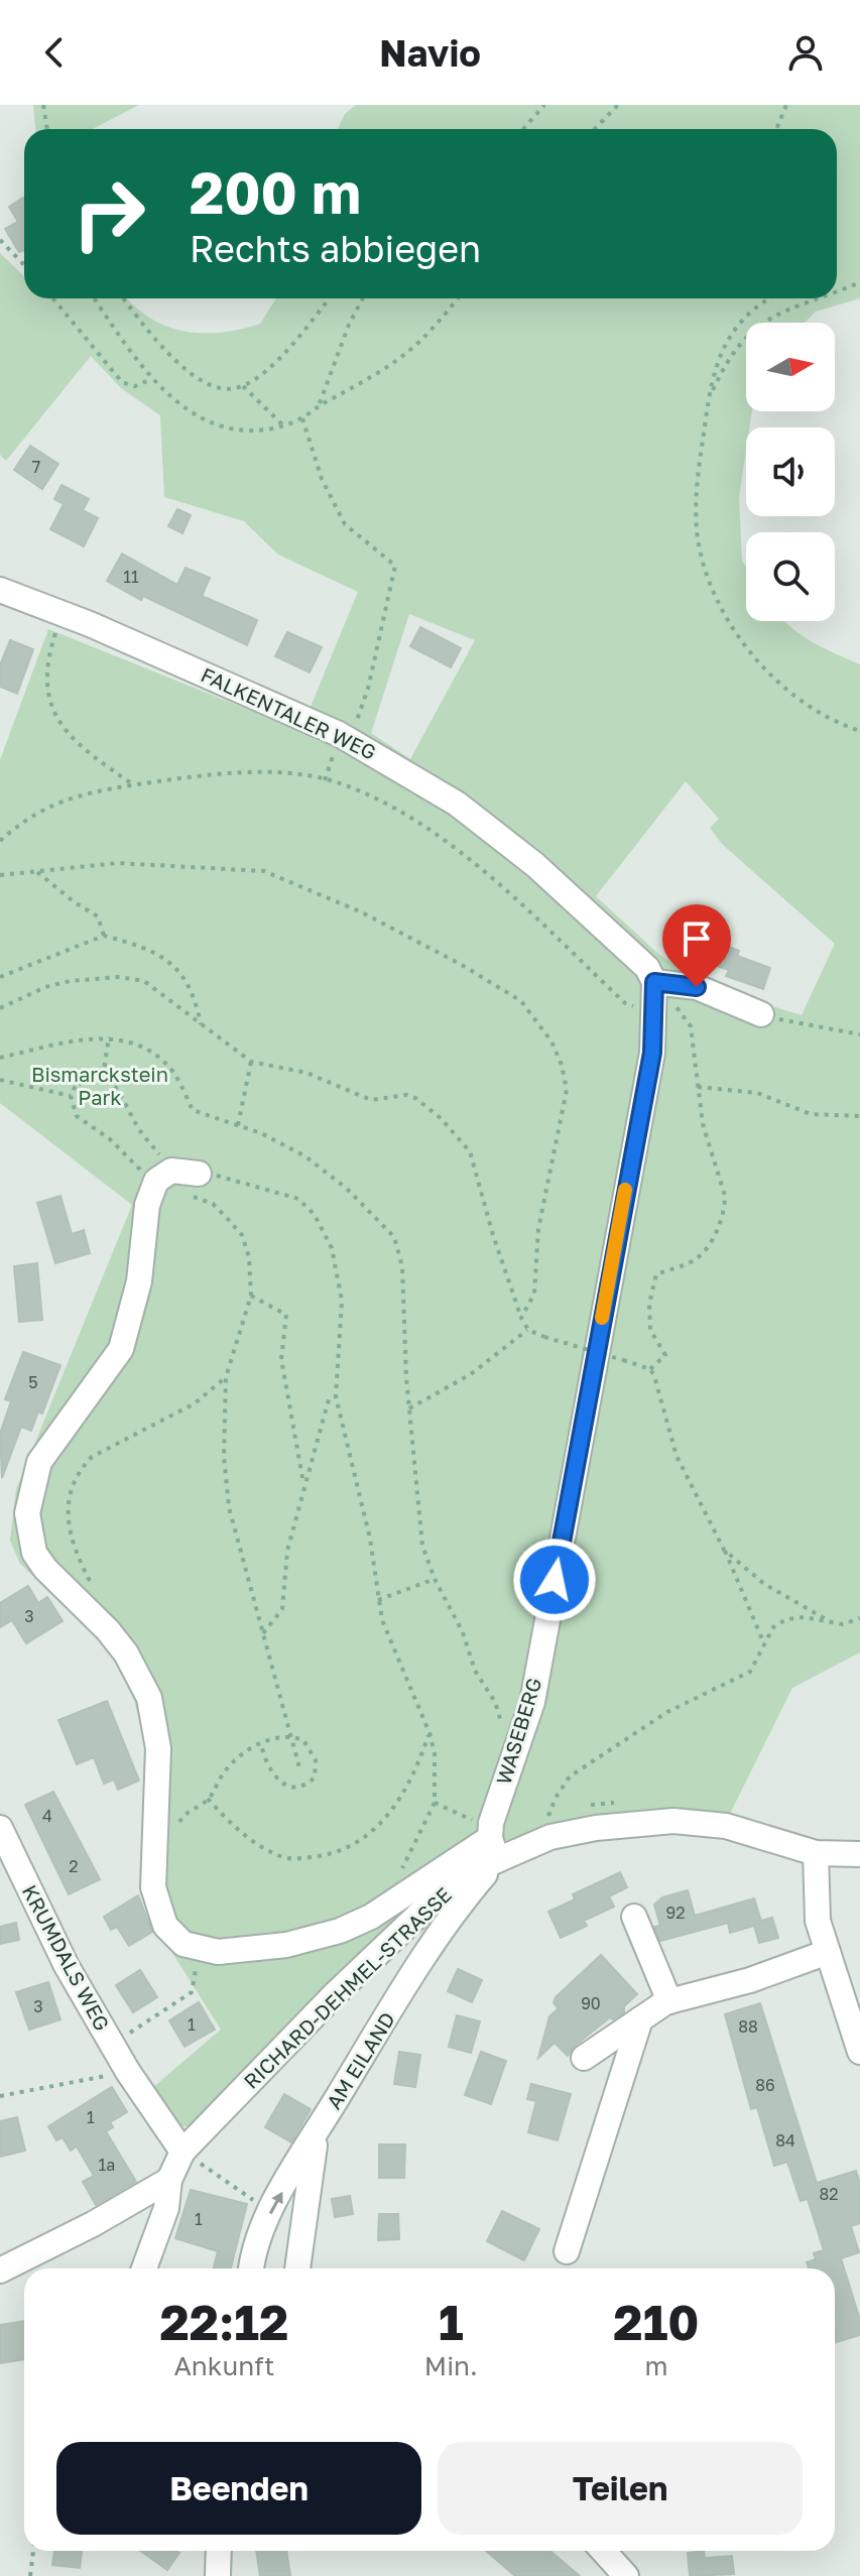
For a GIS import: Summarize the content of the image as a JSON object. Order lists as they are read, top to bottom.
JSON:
{
  "streets": {
    "street": [
      "FALKENTALER WEG",
      "WASEBERG",
      "KRUMDALS WEG",
      "RICHARD-DEHMEL-STRASSE",
      "AM EILAND"
    ]
  },
  "crossings": [
    ["FALKENTALER WEG", "WASEBERG"],
    ["WASEBERG", "RICHARD-DEHMEL-STRASSE"],
    ["WASEBERG", "AM EILAND"],
    ["KRUMDALS WEG", "RICHARD-DEHMEL-STRASSE"],
    ["RICHARD-DEHMEL-STRASSE", "AM EILAND"]
  ],
  "parks": ["Bismarckstein Park"],
  "house_numbers": [
    "7",
    "11",
    "5",
    "3",
    "4",
    "2",
    "92",
    "90",
    "3",
    "1",
    "88",
    "86",
    "1",
    "84",
    "1a",
    "82",
    "1"
  ],
  "north": "right",
  "page": {
    "header": "Navio",
    "turn": ["200 m", "Rechts abbiegen"],
    "eta": [
      "22:12",
      "Ankunft",
      "1",
      "Min.",
      "210",
      "m"
    ],
    "buttons": ["Beenden", "Teilen"]
  }
}
